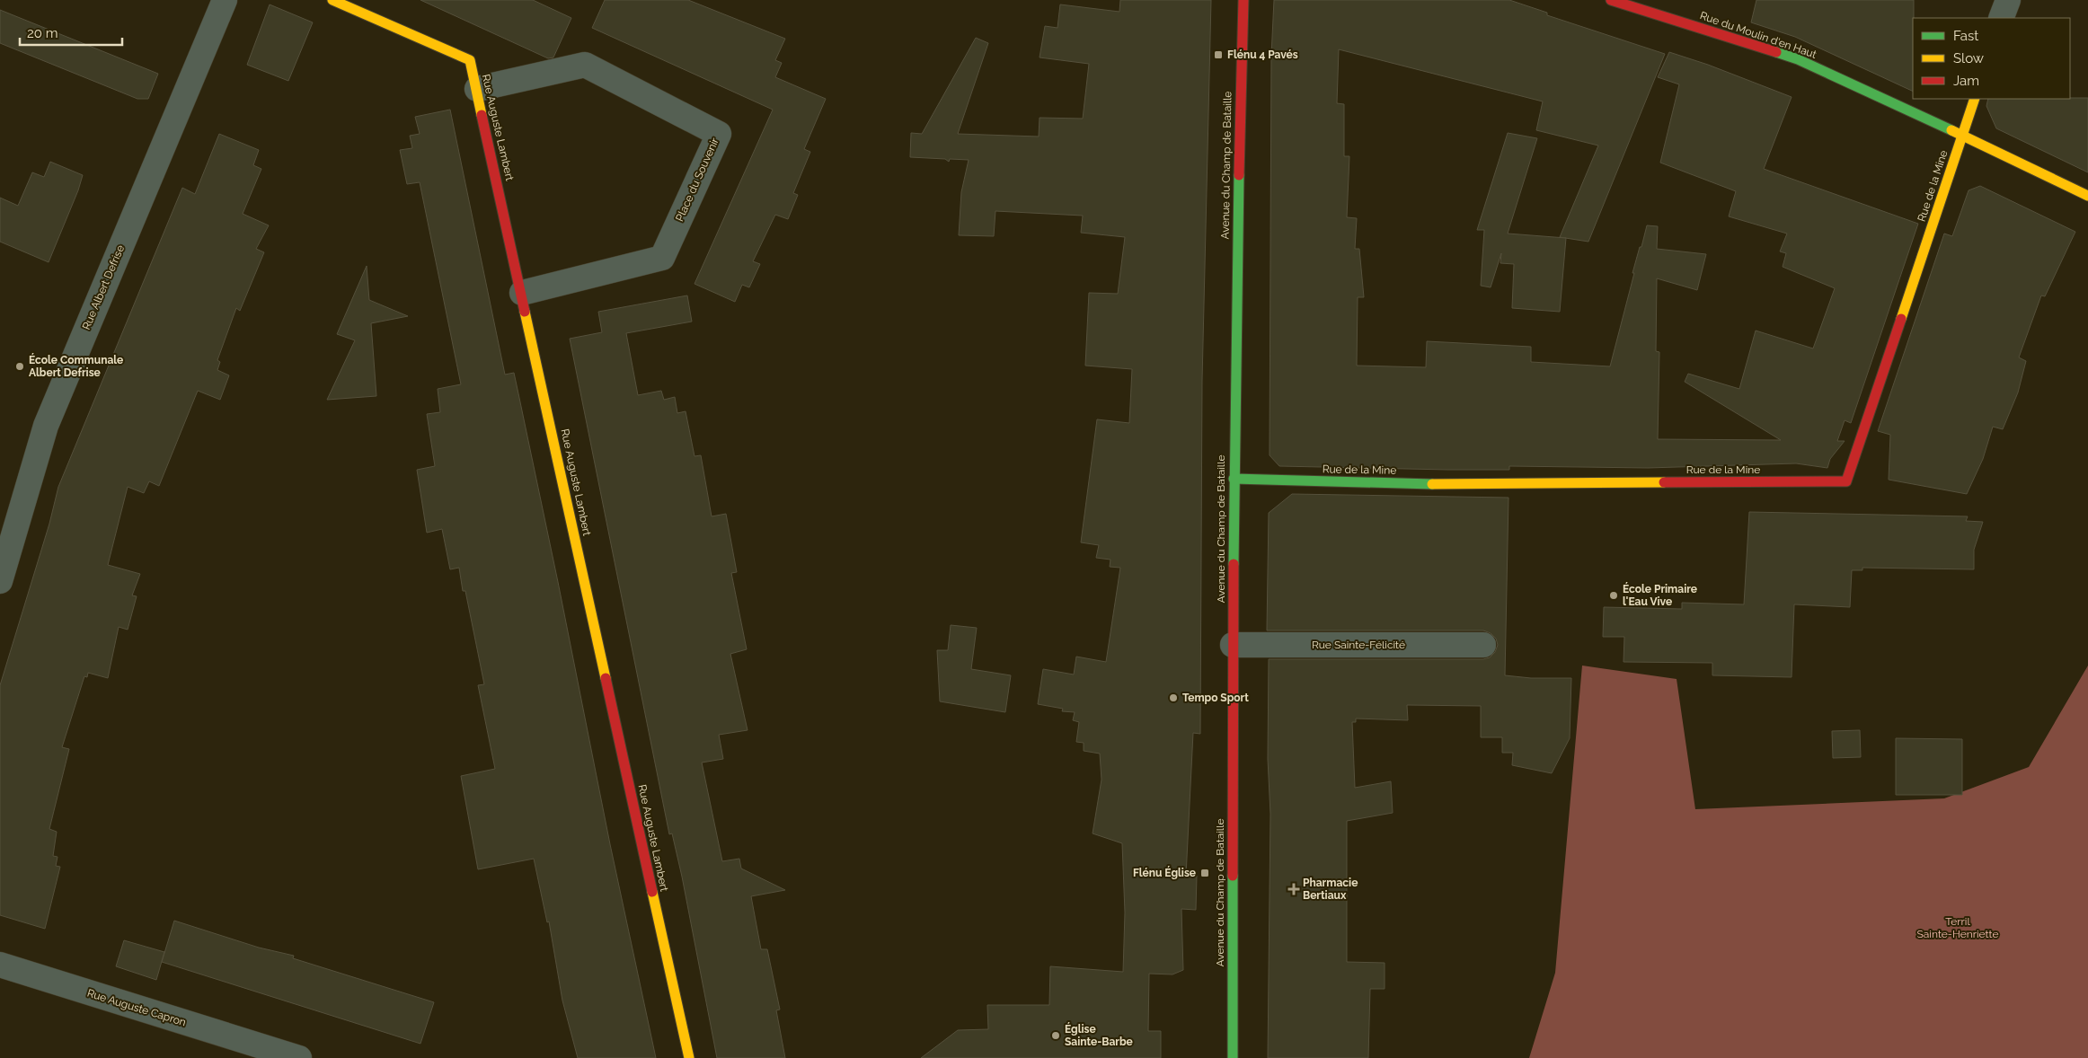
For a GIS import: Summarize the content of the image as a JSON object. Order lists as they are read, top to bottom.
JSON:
{
  "streets": {
    "street": [
      "Rue du Moulin d'en Haut",
      "Rue Auguste Lambert",
      "Avenue du Champ de Bataille",
      "Place du Souvenir",
      "Rue de la Mine",
      "Rue Albert Defrise",
      "Rue Sainte-Félicité",
      "Rue Auguste Capron"
    ]
  },
  "crossings": [
    ["Rue du Moulin d'en Haut", "Rue de la Mine"],
    ["Rue Auguste Lambert", "Place du Souvenir"],
    ["Avenue du Champ de Bataille", "Rue de la Mine"],
    ["Avenue du Champ de Bataille", "Rue Sainte-Félicité"]
  ],
  "parks": ["Terril Sainte-Henriette"],
  "places": {
    "transit": ["Flénu 4 Pavés", "Flénu Église"],
    "other": [
      "École Communale Albert Defrise",
      "École Primaire l'Eau Vive",
      "Tempo Sport",
      "Église Sainte-Barbe"
    ],
    "health": ["Pharmacie Bertiaux"]
  },
  "legend": ["Fast", "Slow", "Jam"],
  "scale_bar": "20 m"
}
